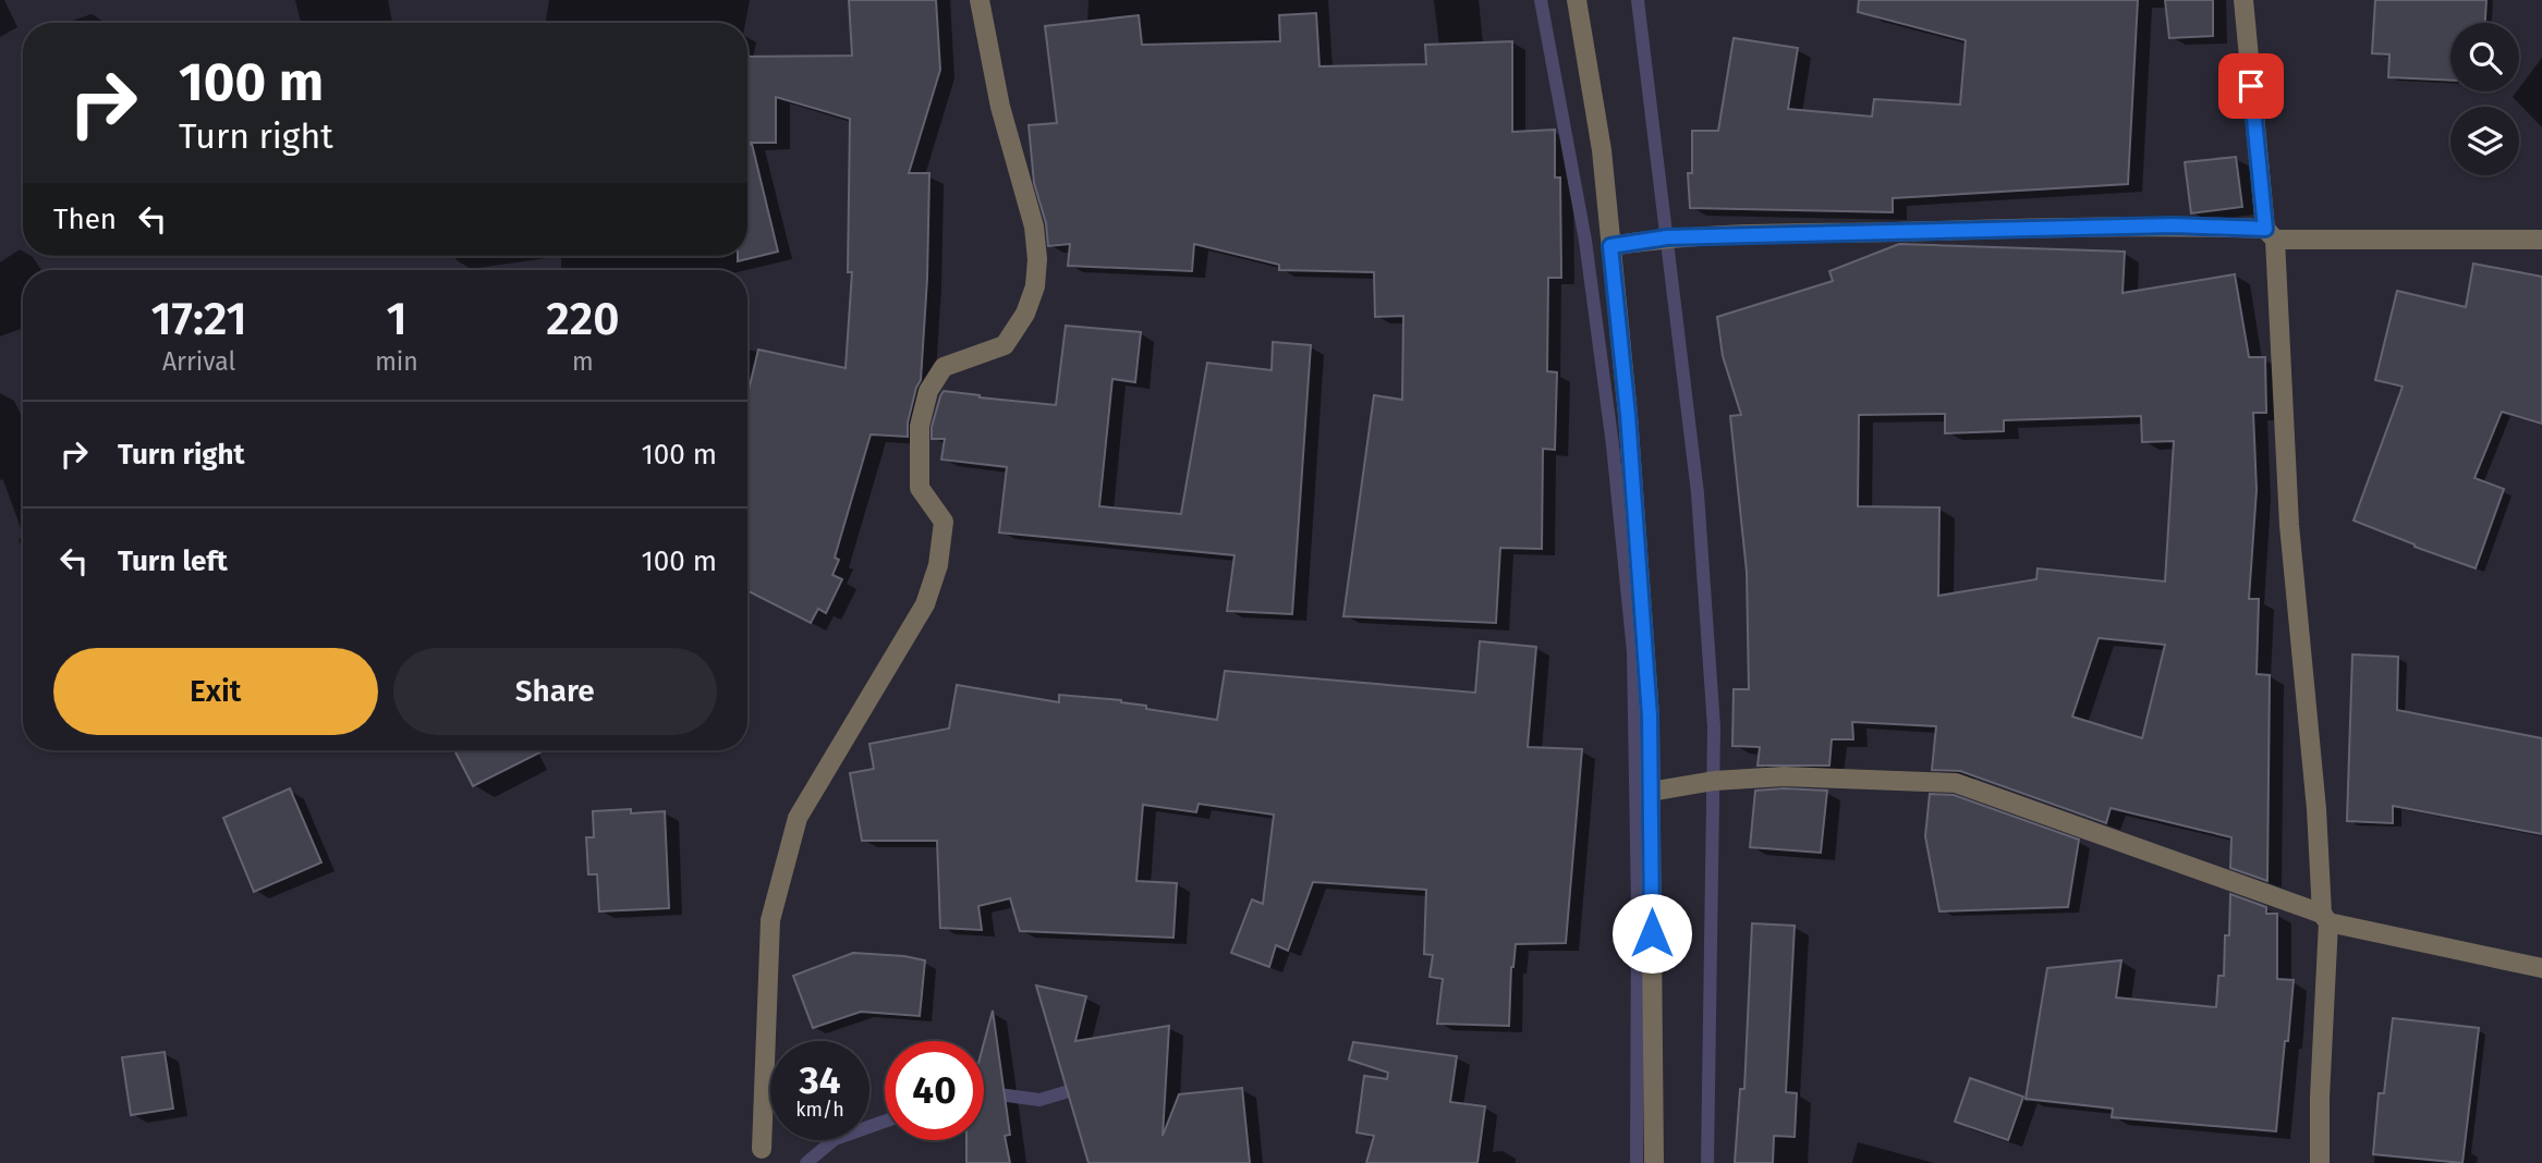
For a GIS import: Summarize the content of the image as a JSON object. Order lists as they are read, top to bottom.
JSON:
{
  "page": {
    "turn": ["100 m", "Turn right"],
    "then": "Then",
    "eta": [
      "17:21",
      "Arrival",
      "1",
      "min",
      "220",
      "m"
    ],
    "list": [
      {
        "name": "Turn right",
        "value": "100 m"
      },
      {
        "name": "Turn left",
        "value": "100 m"
      }
    ],
    "buttons": ["Exit", "Share"],
    "speed": "34 km/h",
    "limit": "40"
  }
}
